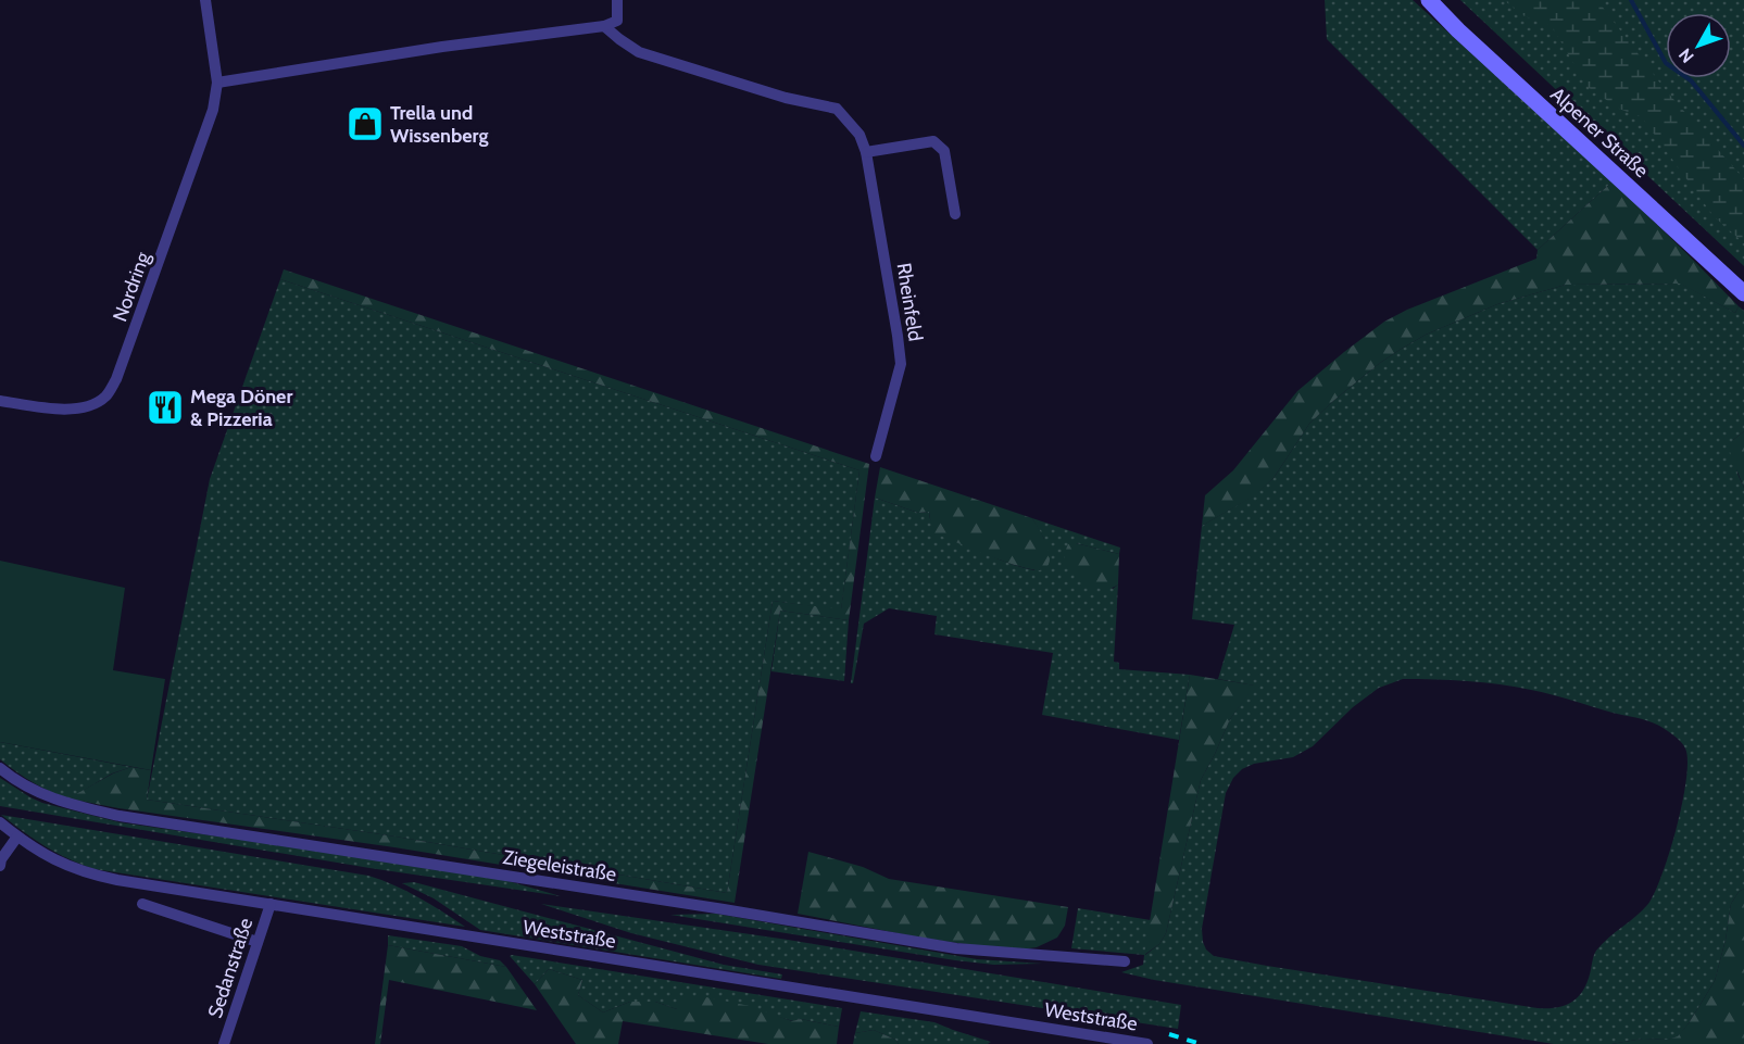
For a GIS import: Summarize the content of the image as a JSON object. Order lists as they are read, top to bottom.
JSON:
{
  "streets": {
    "street": [
      "Alpener Straße",
      "Nordring",
      "Rheinfeld",
      "Ziegeleistraße",
      "Weststraße",
      "Sedanstraße"
    ]
  },
  "crossings": [
    ["Weststraße", "Sedanstraße"]
  ],
  "places": {
    "shop": ["Trella und Wissenberg"],
    "restaurant": ["Mega Döner & Pizzeria"]
  },
  "north": "bottom left"
}
